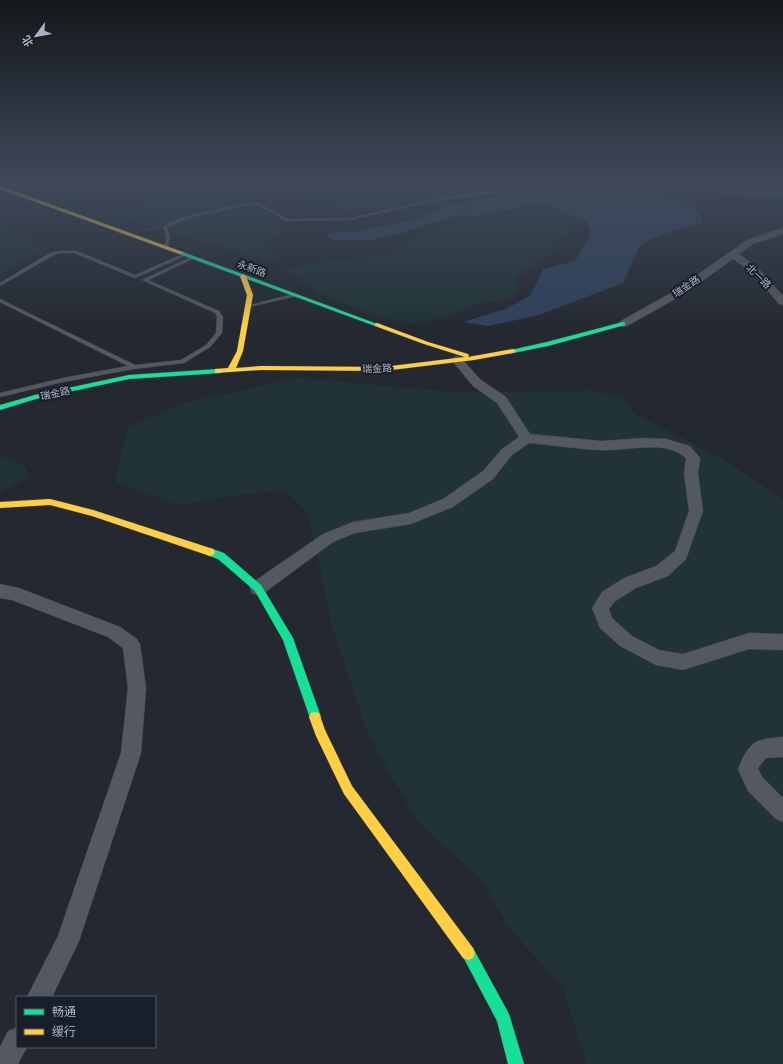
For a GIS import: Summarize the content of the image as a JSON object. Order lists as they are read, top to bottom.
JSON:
{
  "streets": {
    "street": ["永新路", "北一路", "瑞金路"]
  },
  "crossings": [
    ["永新路", "瑞金路"],
    ["北一路", "瑞金路"]
  ],
  "legend": ["畅通", "缓行"],
  "north": "bottom left"
}
